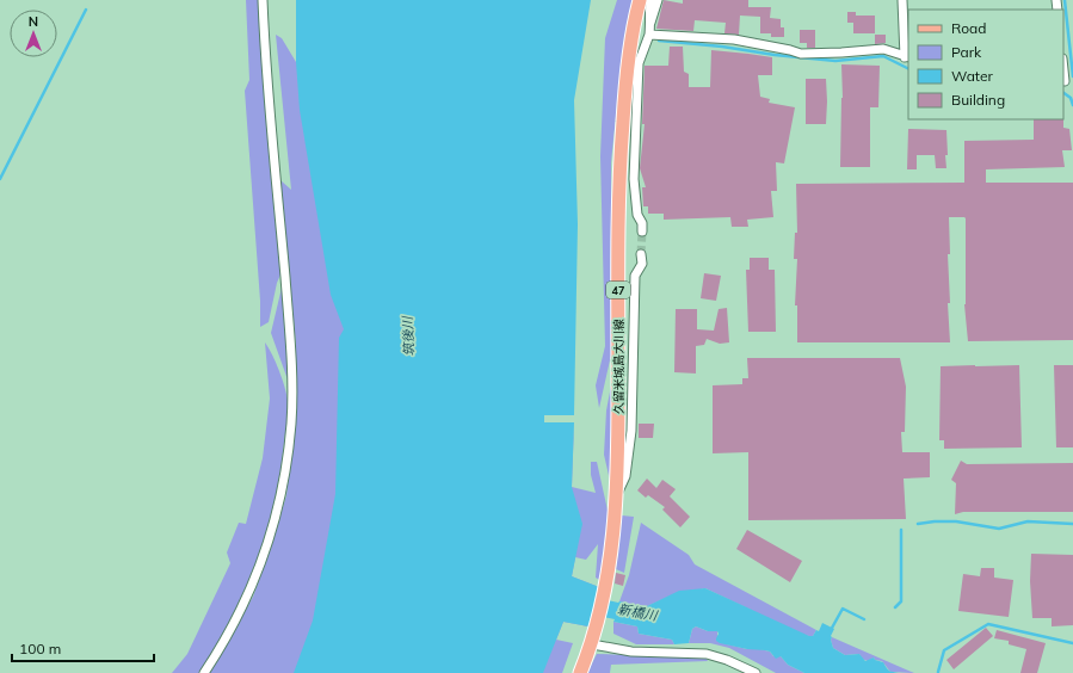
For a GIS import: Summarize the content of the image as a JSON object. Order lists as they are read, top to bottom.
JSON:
{
  "streets": {
    "main road": ["47", "久留米城島大川線"]
  },
  "water": ["筑後川", "新橋川"],
  "legend": [
    "Road",
    "Park",
    "Water",
    "Building"
  ],
  "scale_bar": "100 m",
  "north": "top"
}
